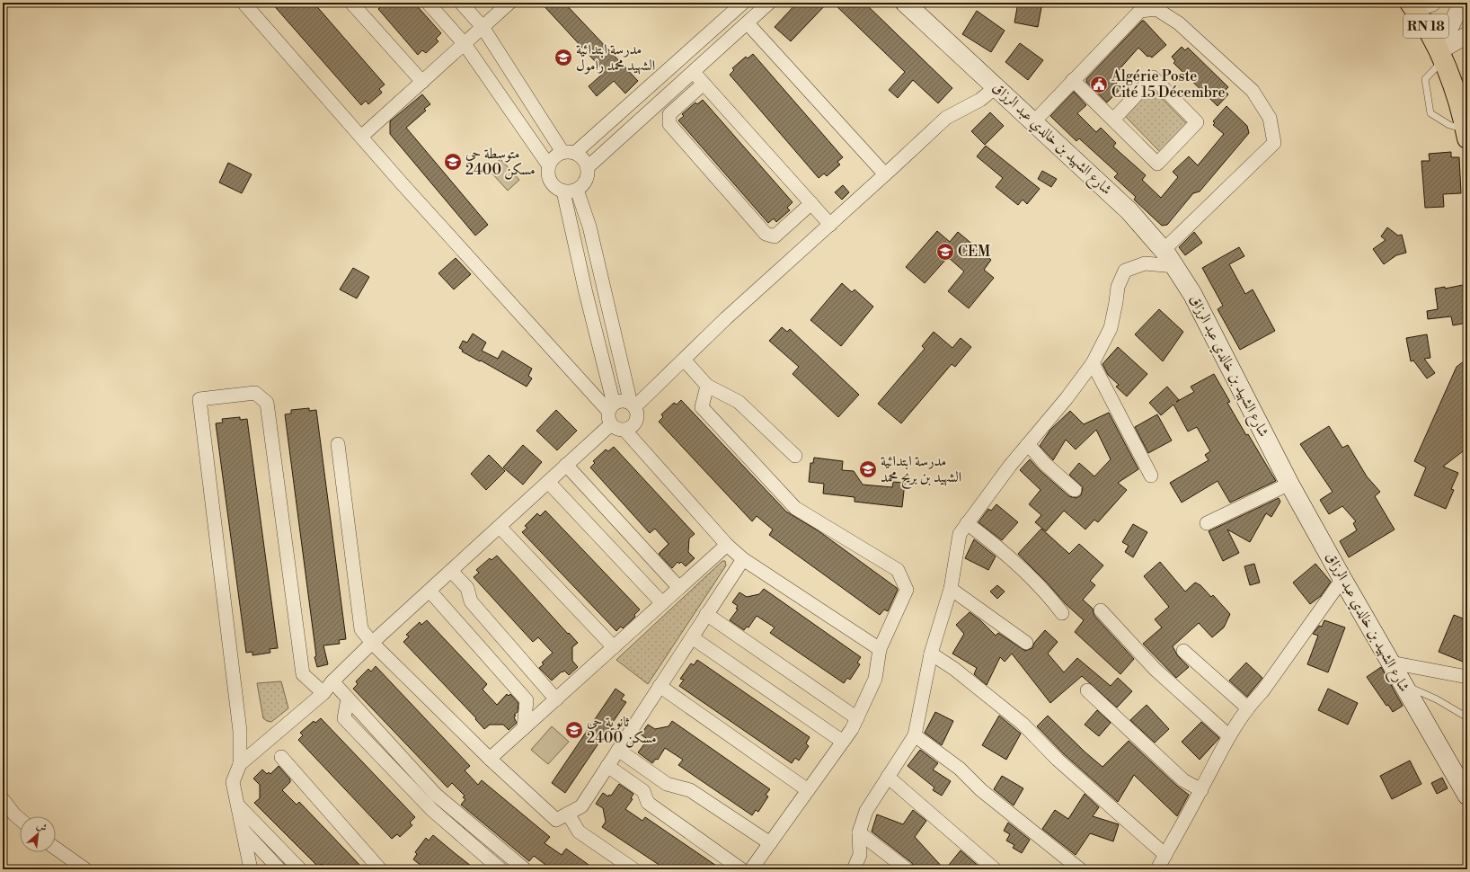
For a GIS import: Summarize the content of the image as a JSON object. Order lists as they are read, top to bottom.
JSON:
{
  "streets": {
    "main road": ["RN 18", "شارع الشهيد بن خالدي عبد الرزاق"]
  },
  "places": {
    "school or university": [
      "مدرسة ابتدائية الشهيد محمد رامول",
      "متوسطة حي 2400 مسكن",
      "CEM",
      "مدرسة ابتدائية الشهيد بن بريح محمد",
      "ثانوية حي 2400 مسكن"
    ],
    "public building": ["Algérie Poste Cité 15 Décembre"]
  },
  "north": "top right"
}
